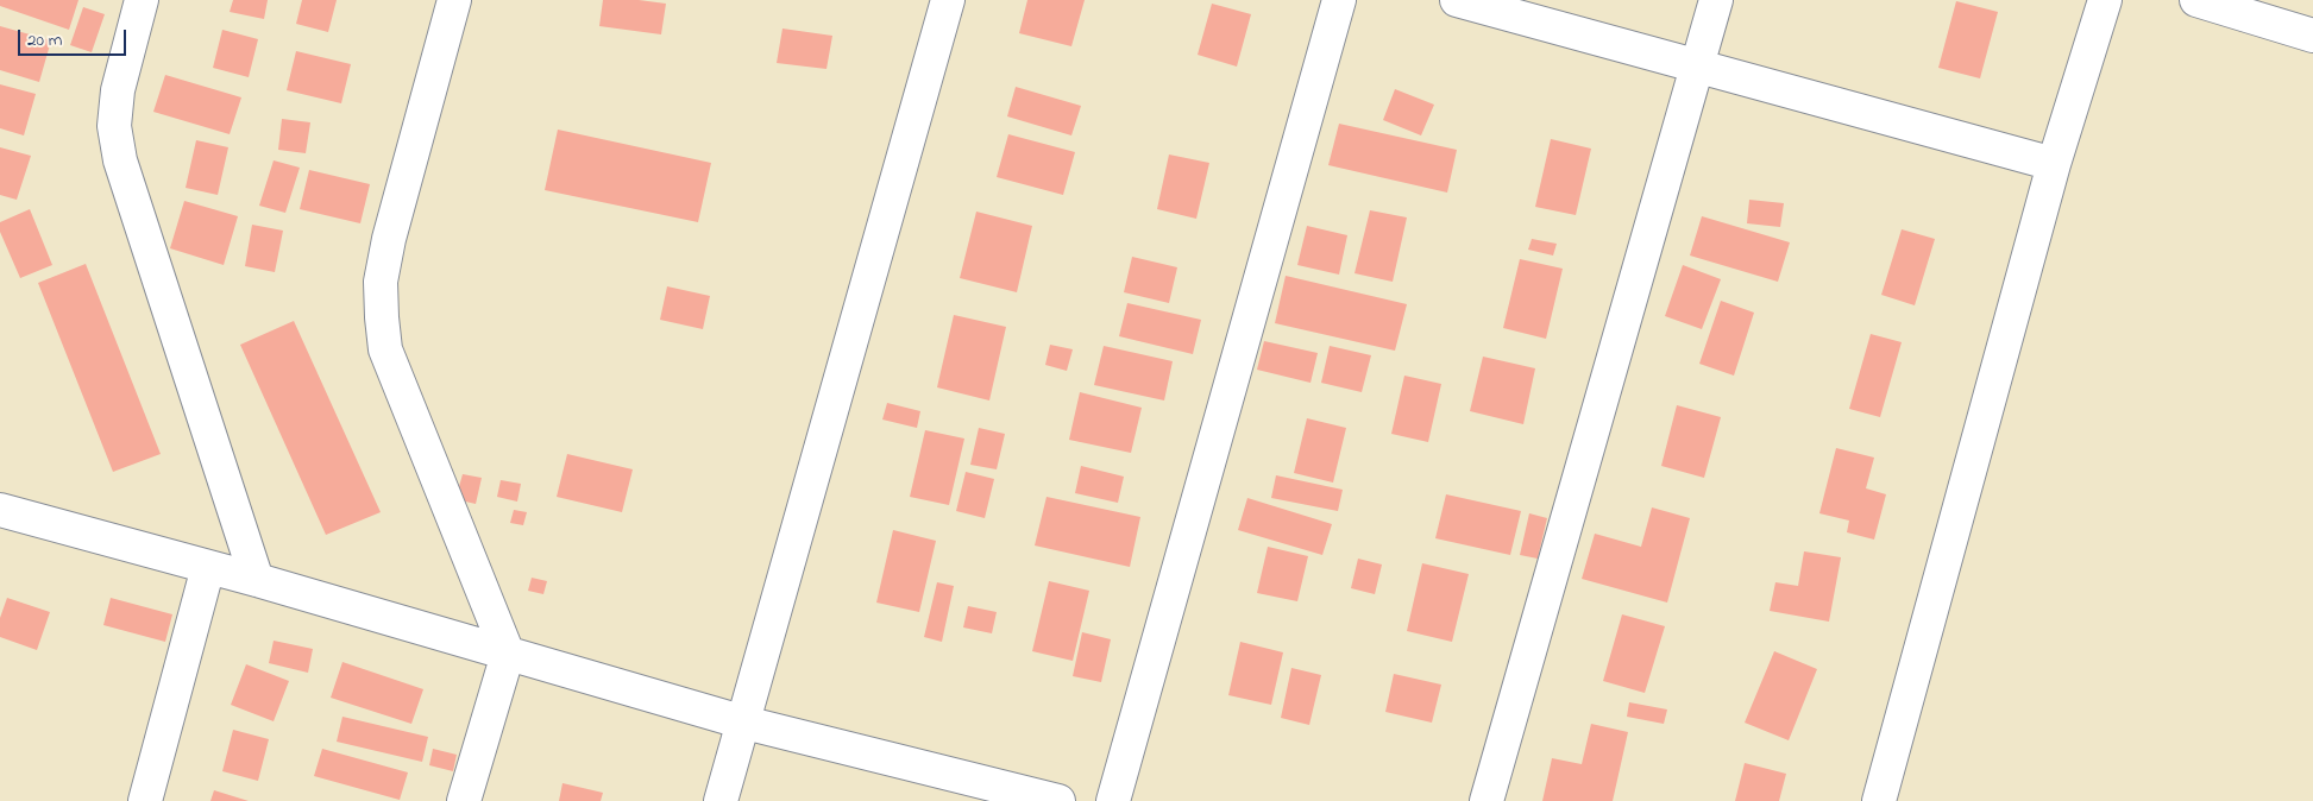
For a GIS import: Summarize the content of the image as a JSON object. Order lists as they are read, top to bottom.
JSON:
{
  "scale_bar": "20 m"
}
